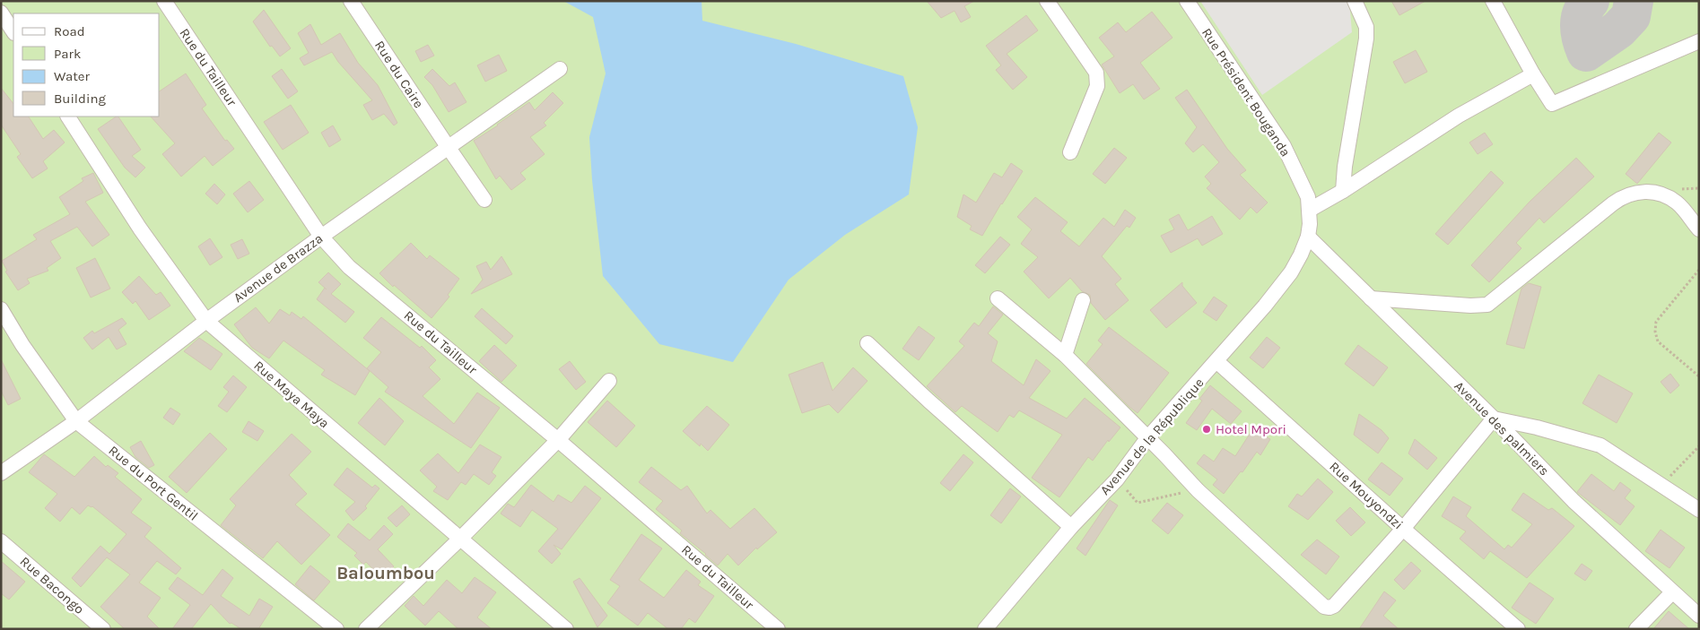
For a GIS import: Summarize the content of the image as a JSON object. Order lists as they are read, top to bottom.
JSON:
{
  "streets": {
    "street": [
      "Rue du Tailleur",
      "Rue du Caire",
      "Rue Président Bouganda",
      "Avenue de Brazza",
      "Rue Maya Maya",
      "Avenue des palmiers",
      "Avenue de la République",
      "Rue du Port Gentil",
      "Rue Mouyondzi",
      "Rue Bacongo"
    ]
  },
  "crossings": [
    ["Rue du Tailleur", "Avenue de Brazza"],
    ["Rue du Caire", "Avenue de Brazza"],
    ["Rue Président Bouganda", "Avenue des palmiers"],
    ["Rue Président Bouganda", "Avenue de la République"],
    ["Avenue de Brazza", "Rue Maya Maya"],
    ["Avenue de Brazza", "Rue du Port Gentil"],
    ["Avenue des palmiers", "Avenue de la République"],
    ["Avenue de la République", "Rue Mouyondzi"]
  ],
  "districts": ["Baloumbou"],
  "places": ["Hotel Mpori"],
  "legend": [
    "Road",
    "Park",
    "Water",
    "Building"
  ]
}
